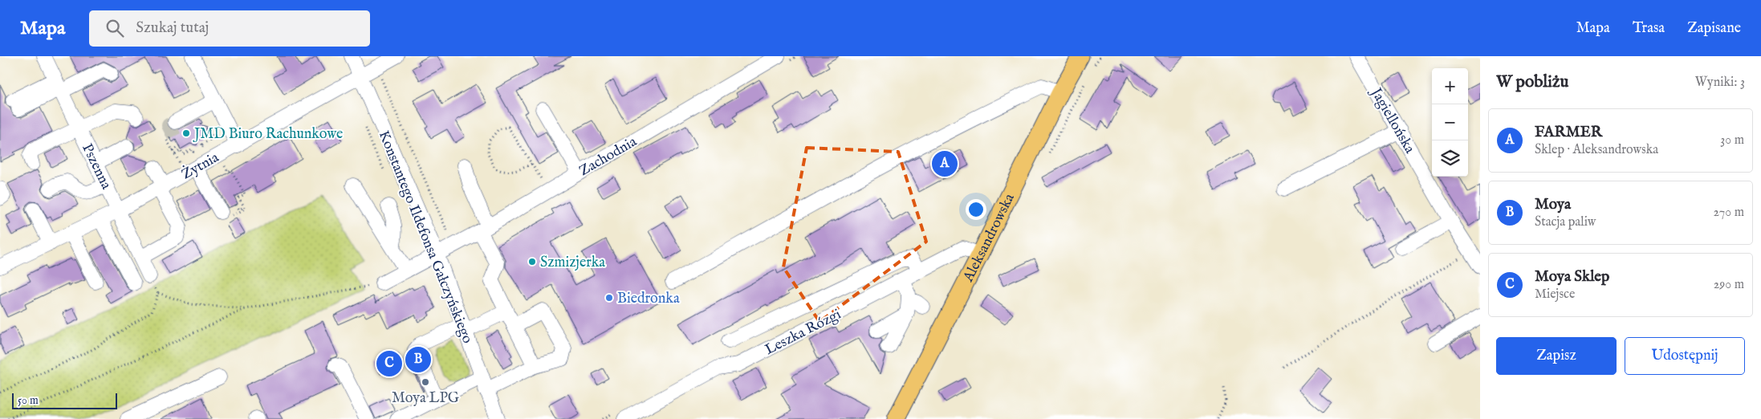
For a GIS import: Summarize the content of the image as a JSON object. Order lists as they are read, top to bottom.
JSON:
{
  "streets": {
    "main road": ["Aleksandrowska"],
    "street": [
      "Jagiellońska",
      "Zachodnia",
      "Żytnia",
      "Pszenna",
      "Konstantego Ildefonsa Gałczyńskiego",
      "Leszka Rózgi"
    ]
  },
  "crossings": [
    ["Zachodnia", "Konstantego Ildefonsa Gałczyńskiego"],
    ["Żytnia", "Pszenna"],
    ["Żytnia", "Konstantego Ildefonsa Gałczyńskiego"],
    ["Aleksandrowska", "Leszka Rózgi"]
  ],
  "places": [
    "JMD Biuro Rachunkowe",
    "Szmizjerka",
    "Biedronka",
    "Moya LPG"
  ],
  "scale_bar": "50 m",
  "page": {
    "header": "Mapa",
    "search": "Szukaj tutaj",
    "nav": ["Mapa", "Trasa", "Zapisane"],
    "heading": ["W pobliżu", "Wyniki: 3"],
    "map_buttons": ["+", "−"],
    "list": [
      {
        "mark": "A",
        "name": "FARMER",
        "note": "Sklep · Aleksandrowska",
        "value": "30 m"
      },
      {
        "mark": "B",
        "name": "Moya",
        "note": "Stacja paliw",
        "value": "270 m"
      },
      {
        "mark": "C",
        "name": "Moya Sklep",
        "note": "Miejsce",
        "value": "290 m"
      }
    ],
    "pins": ["A", "B", "C"],
    "buttons": ["Zapisz", "Udostępnij"],
    "scale": "50 m"
  }
}
